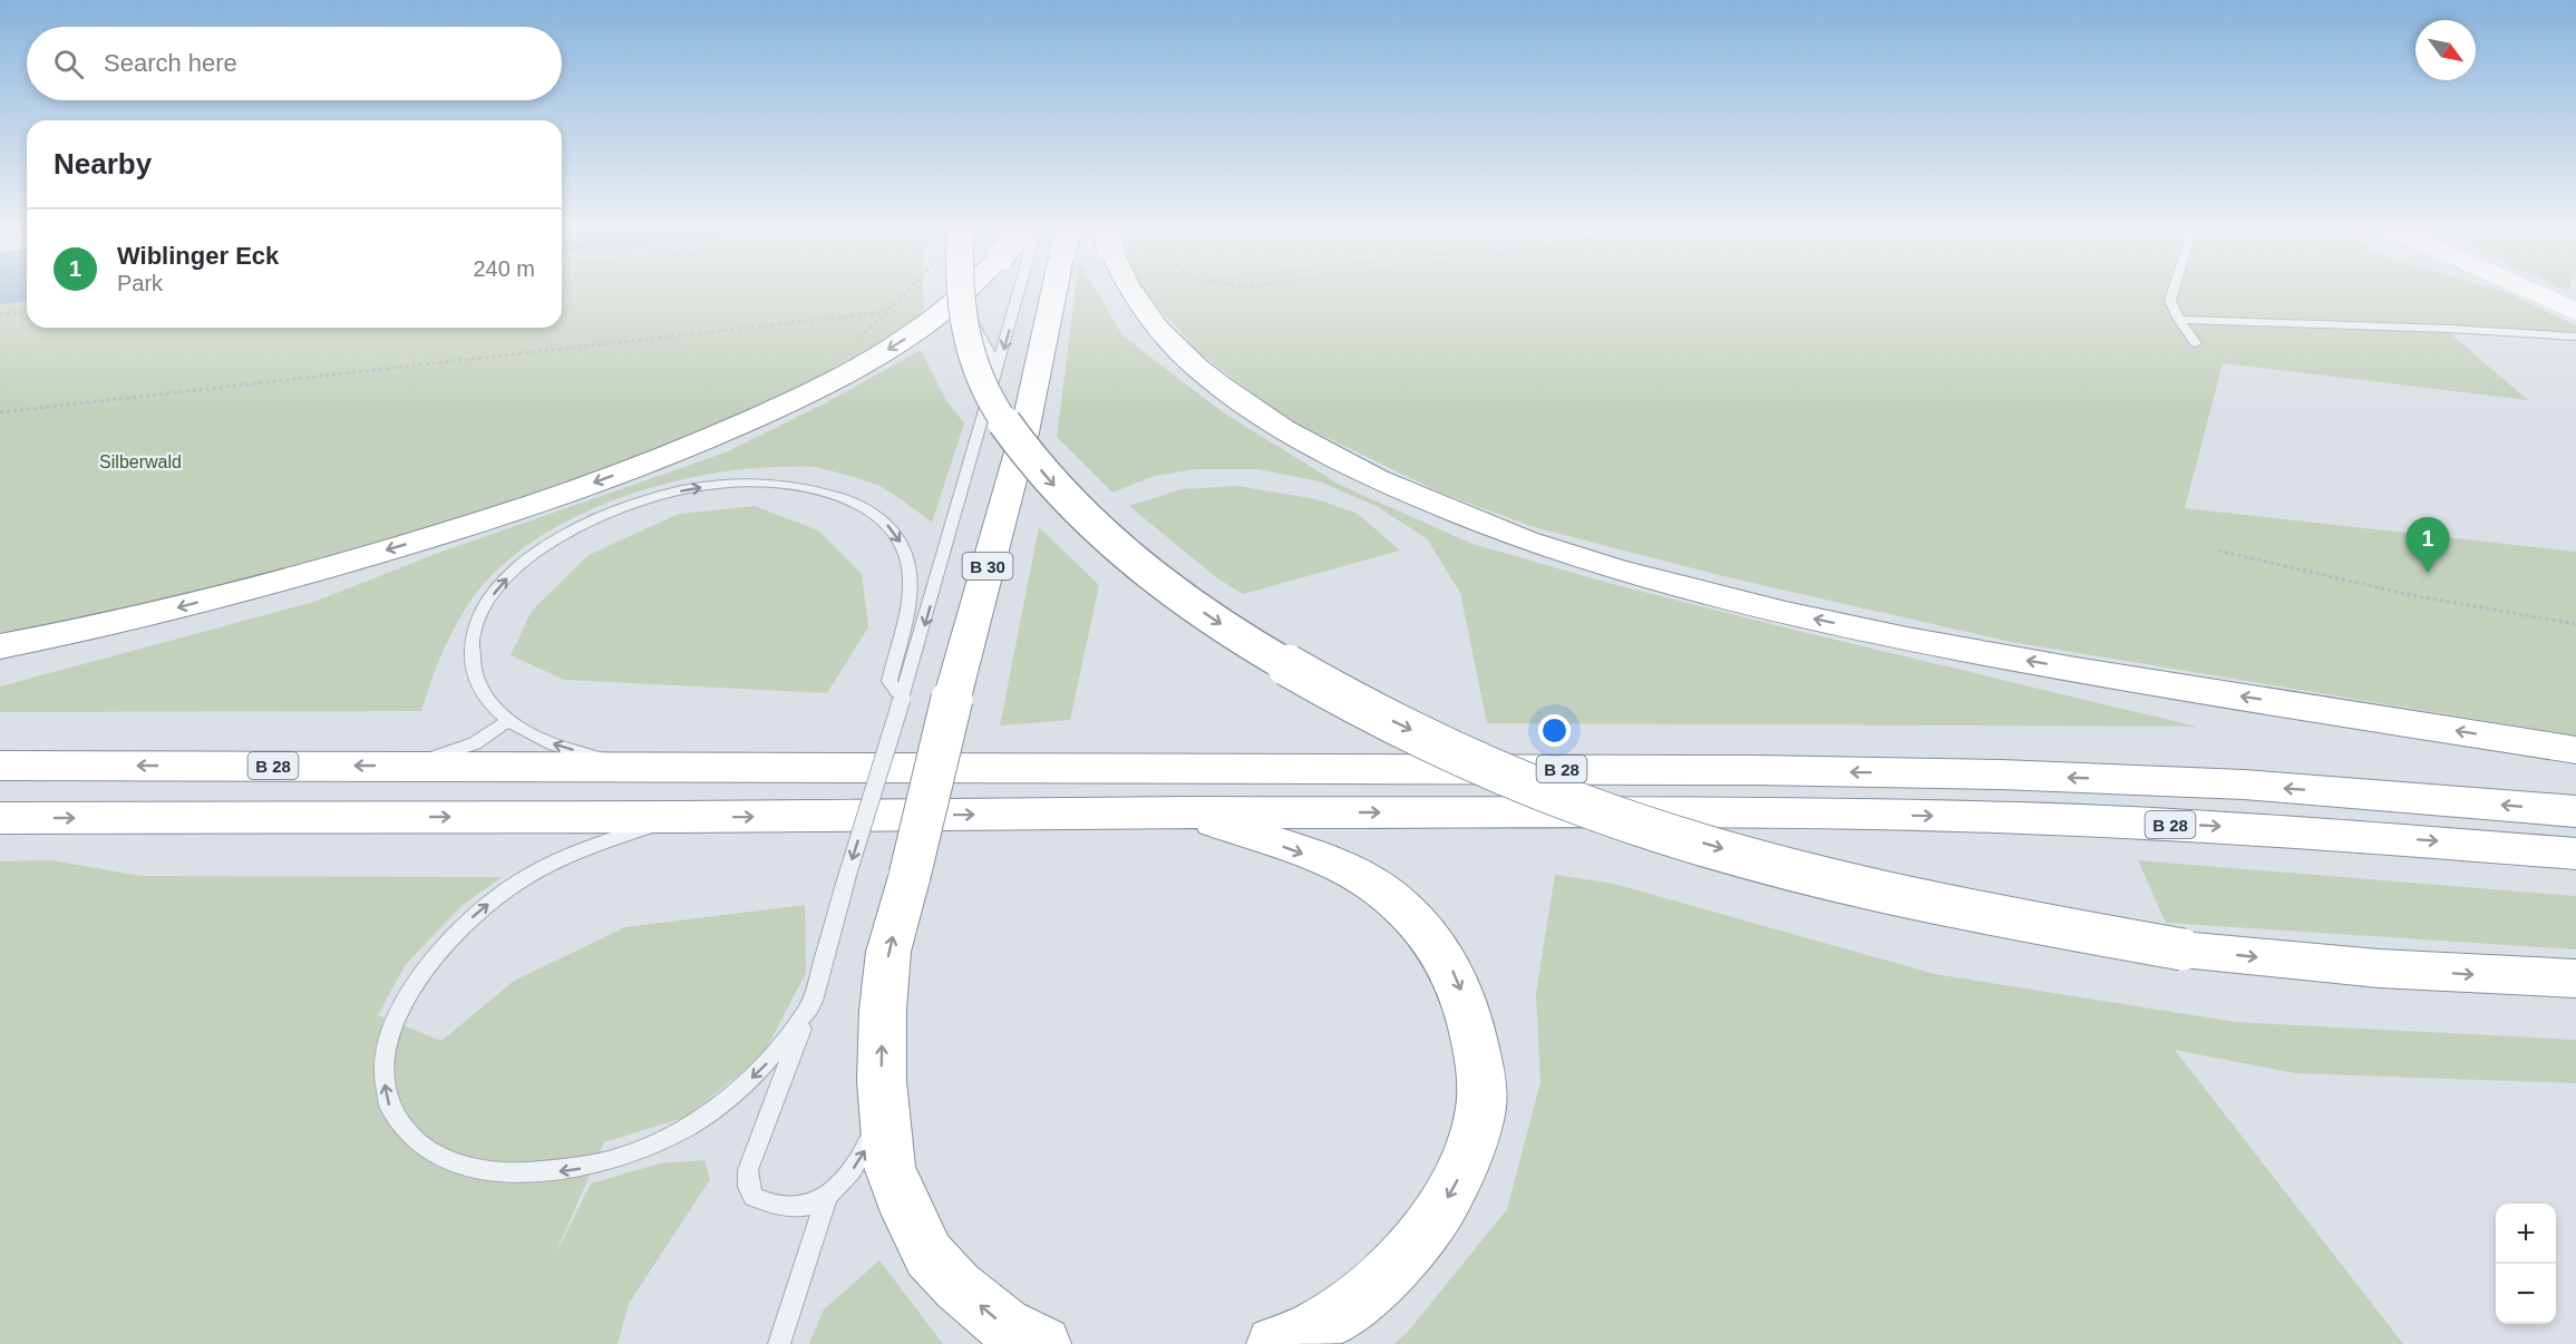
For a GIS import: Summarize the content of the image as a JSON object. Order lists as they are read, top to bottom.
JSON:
{
  "streets": {
    "main road": ["B 30", "B 28"]
  },
  "parks": ["Silberwald"],
  "north": "bottom right",
  "page": {
    "search": "Search here",
    "heading": "Nearby",
    "list": [
      {
        "mark": "1",
        "name": "Wiblinger Eck",
        "note": "Park",
        "value": "240 m"
      }
    ],
    "pins": "1",
    "map_buttons": ["+", "−"]
  }
}
